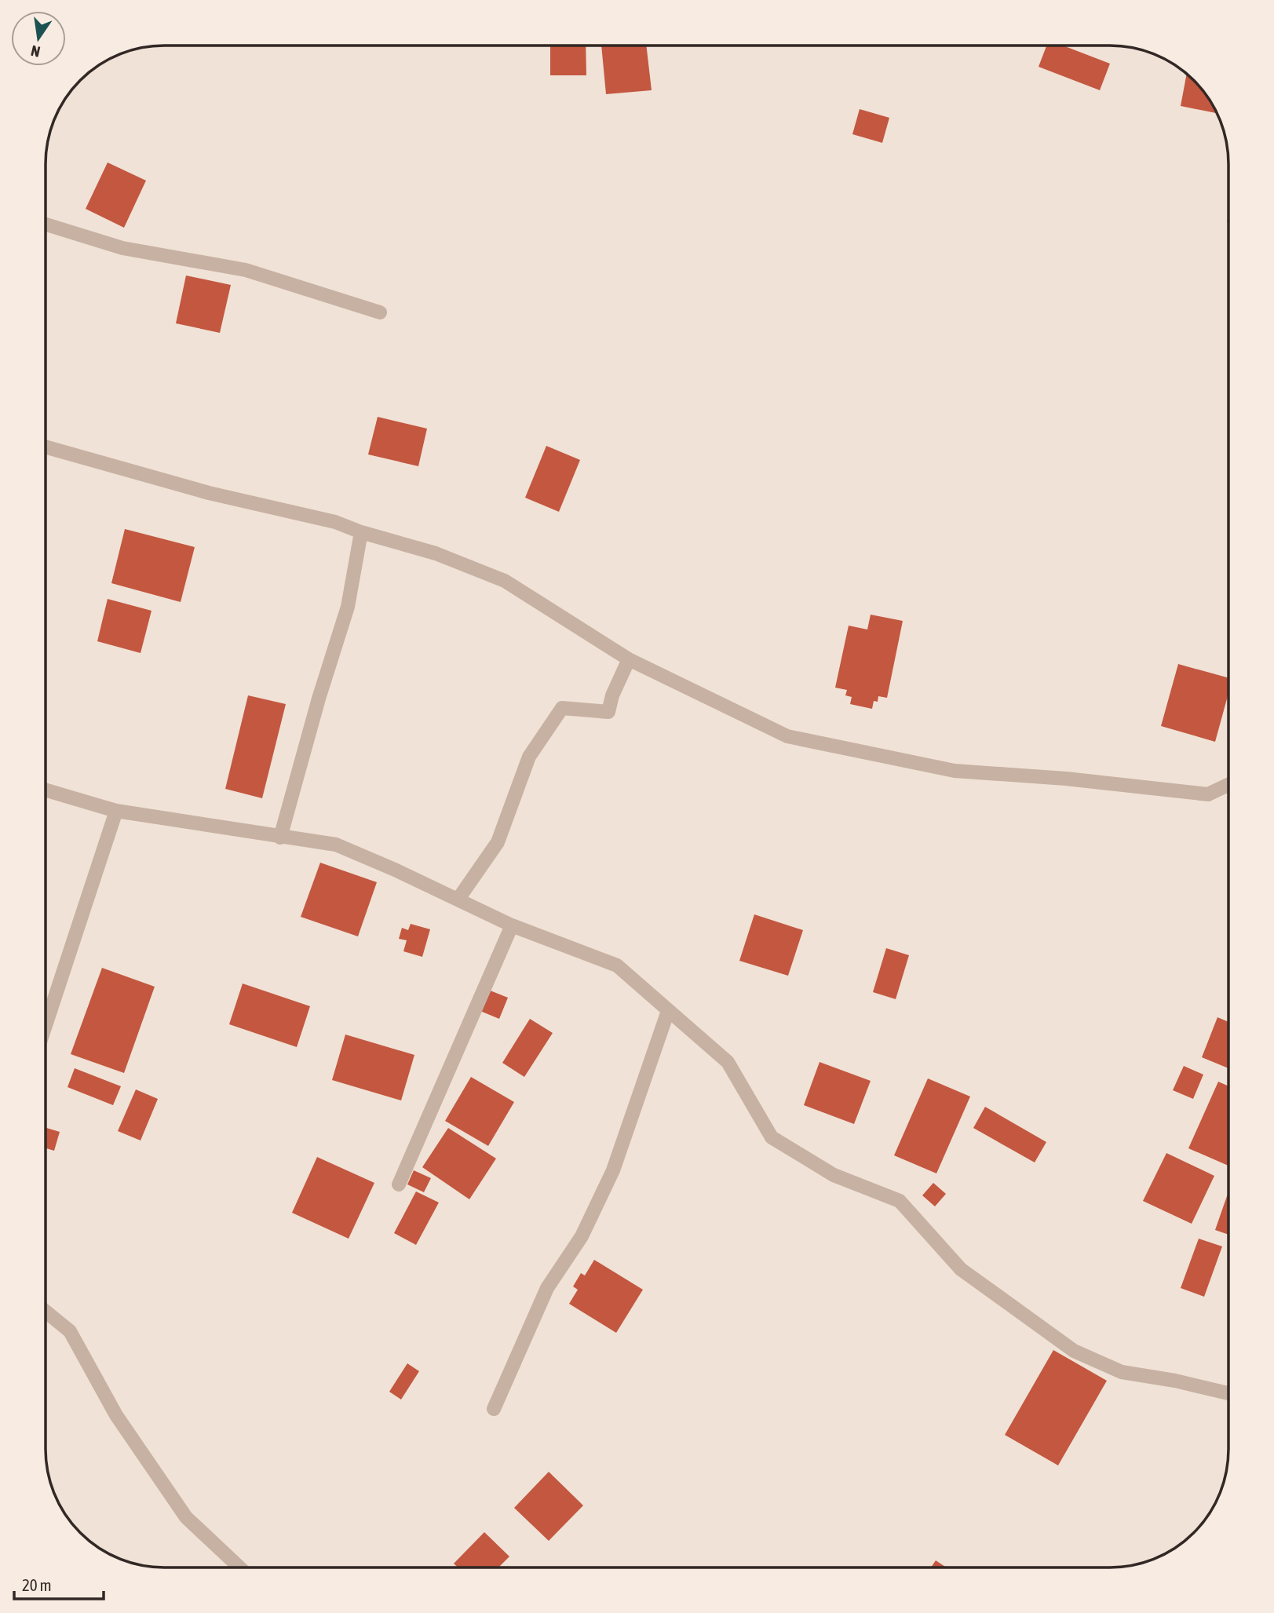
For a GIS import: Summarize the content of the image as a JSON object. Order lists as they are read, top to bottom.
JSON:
{
  "scale_bar": "20 m",
  "north": "bottom"
}
